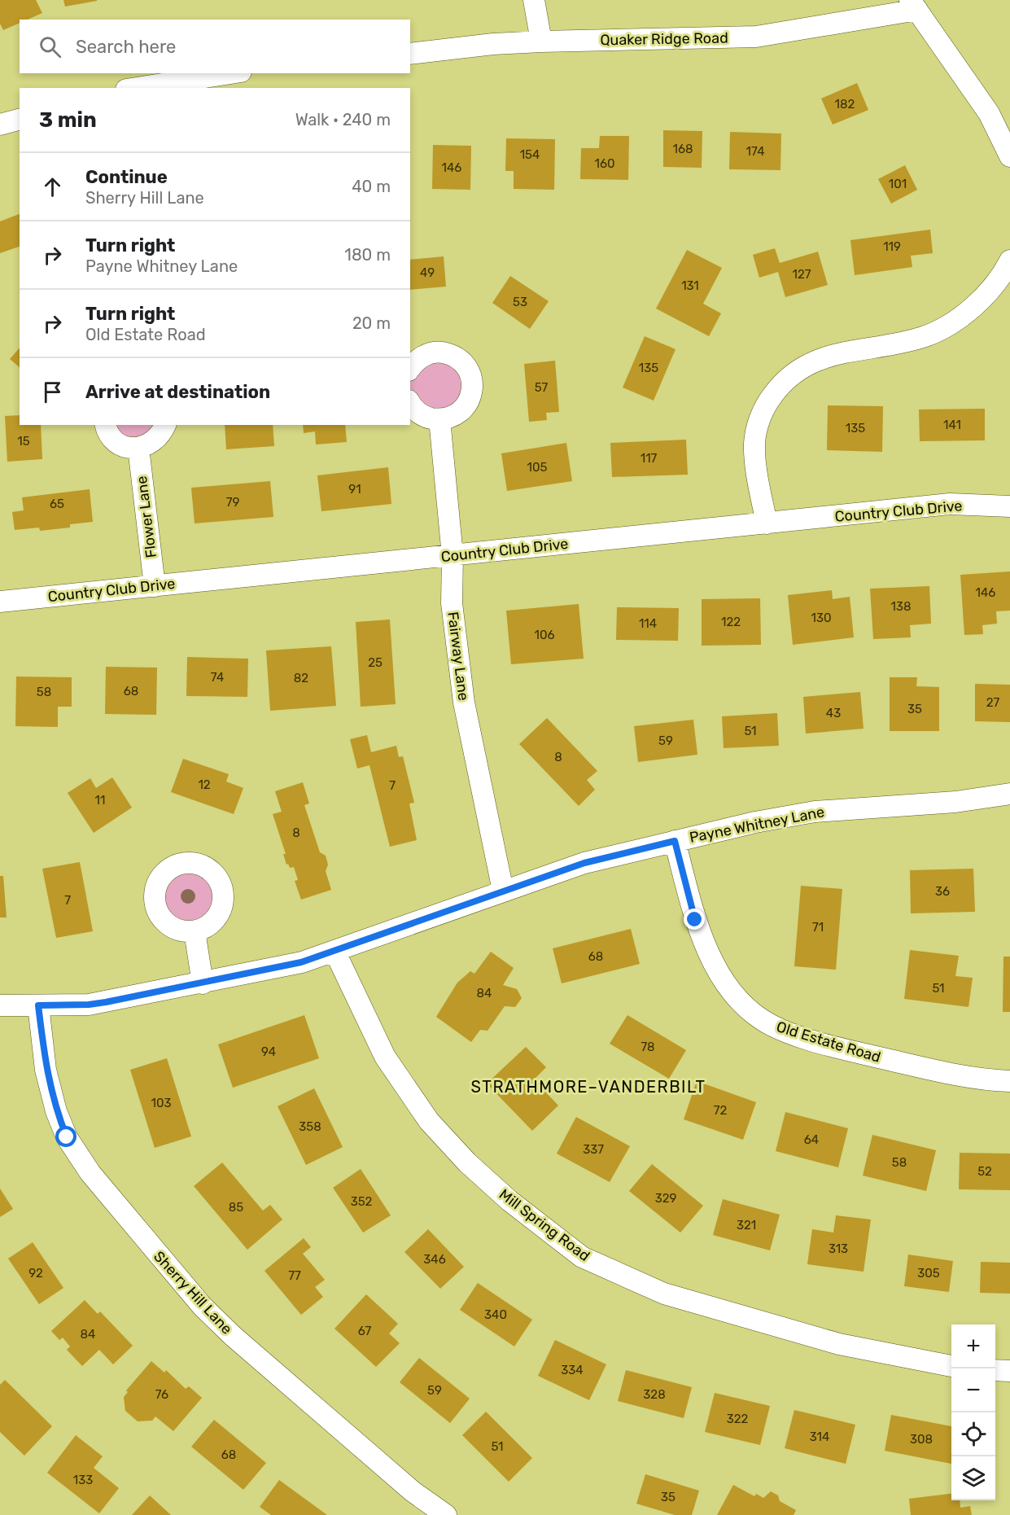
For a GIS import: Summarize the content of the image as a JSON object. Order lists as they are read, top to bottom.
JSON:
{
  "streets": {
    "street": [
      "Quaker Ridge Road",
      "Country Club Drive",
      "Flower Lane",
      "Fairway Lane",
      "Payne Whitney Lane",
      "Old Estate Road",
      "Mill Spring Road",
      "Sherry Hill Lane"
    ]
  },
  "crossings": [
    ["Country Club Drive", "Flower Lane"],
    ["Country Club Drive", "Fairway Lane"],
    ["Fairway Lane", "Payne Whitney Lane"],
    ["Payne Whitney Lane", "Old Estate Road"],
    ["Payne Whitney Lane", "Mill Spring Road"],
    ["Payne Whitney Lane", "Sherry Hill Lane"]
  ],
  "districts": ["STRATHMORE–VANDERBILT"],
  "house_numbers": [
    "182",
    "168",
    "174",
    "154",
    "160",
    "146",
    "101",
    "119",
    "49",
    "127",
    "131",
    "53",
    "135",
    "57",
    "141",
    "135",
    "15",
    "117",
    "105",
    "91",
    "79",
    "65",
    "146",
    "138",
    "130",
    "122",
    "114",
    "106",
    "25",
    "74",
    "82",
    "68",
    "58",
    "27",
    "35",
    "43",
    "51",
    "59",
    "8",
    "12",
    "7",
    "11",
    "8",
    "36",
    "7",
    "71",
    "68",
    "51",
    "84",
    "78",
    "94",
    "103",
    "72",
    "358",
    "64",
    "337",
    "58",
    "52",
    "329",
    "352",
    "85",
    "321",
    "313",
    "346",
    "92",
    "305",
    "77",
    "340",
    "67",
    "84",
    "334",
    "59",
    "76",
    "328",
    "322",
    "314",
    "308",
    "51",
    "68",
    "133",
    "35"
  ],
  "page": {
    "search": "Search here",
    "heading": ["3 min", "Walk · 240 m"],
    "list": [
      ["Continue", "Sherry Hill Lane", "40 m"],
      ["Turn right", "Payne Whitney Lane", "180 m"],
      ["Turn right", "Old Estate Road", "20 m"],
      "Arrive at destination"
    ],
    "map_buttons": ["+", "−"]
  }
}
